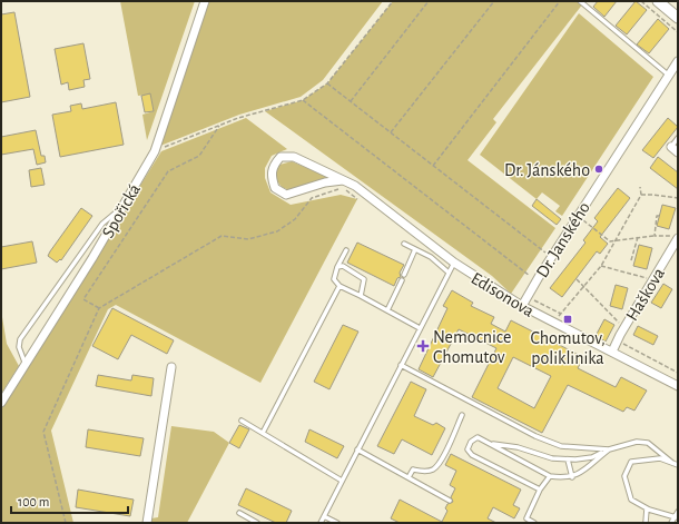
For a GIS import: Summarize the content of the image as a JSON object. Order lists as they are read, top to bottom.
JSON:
{
  "streets": {
    "street": [
      "Spořická",
      "Dr. Janského",
      "Edisonova",
      "Haškova"
    ]
  },
  "crossings": [
    ["Dr. Janského", "Edisonova"],
    ["Edisonova", "Haškova"]
  ],
  "places": {
    "other": ["Dr. Jánského"],
    "transit": ["Chomutov, poliklinika"],
    "health": ["Nemocnice Chomutov"]
  },
  "scale_bar": "100 m"
}
